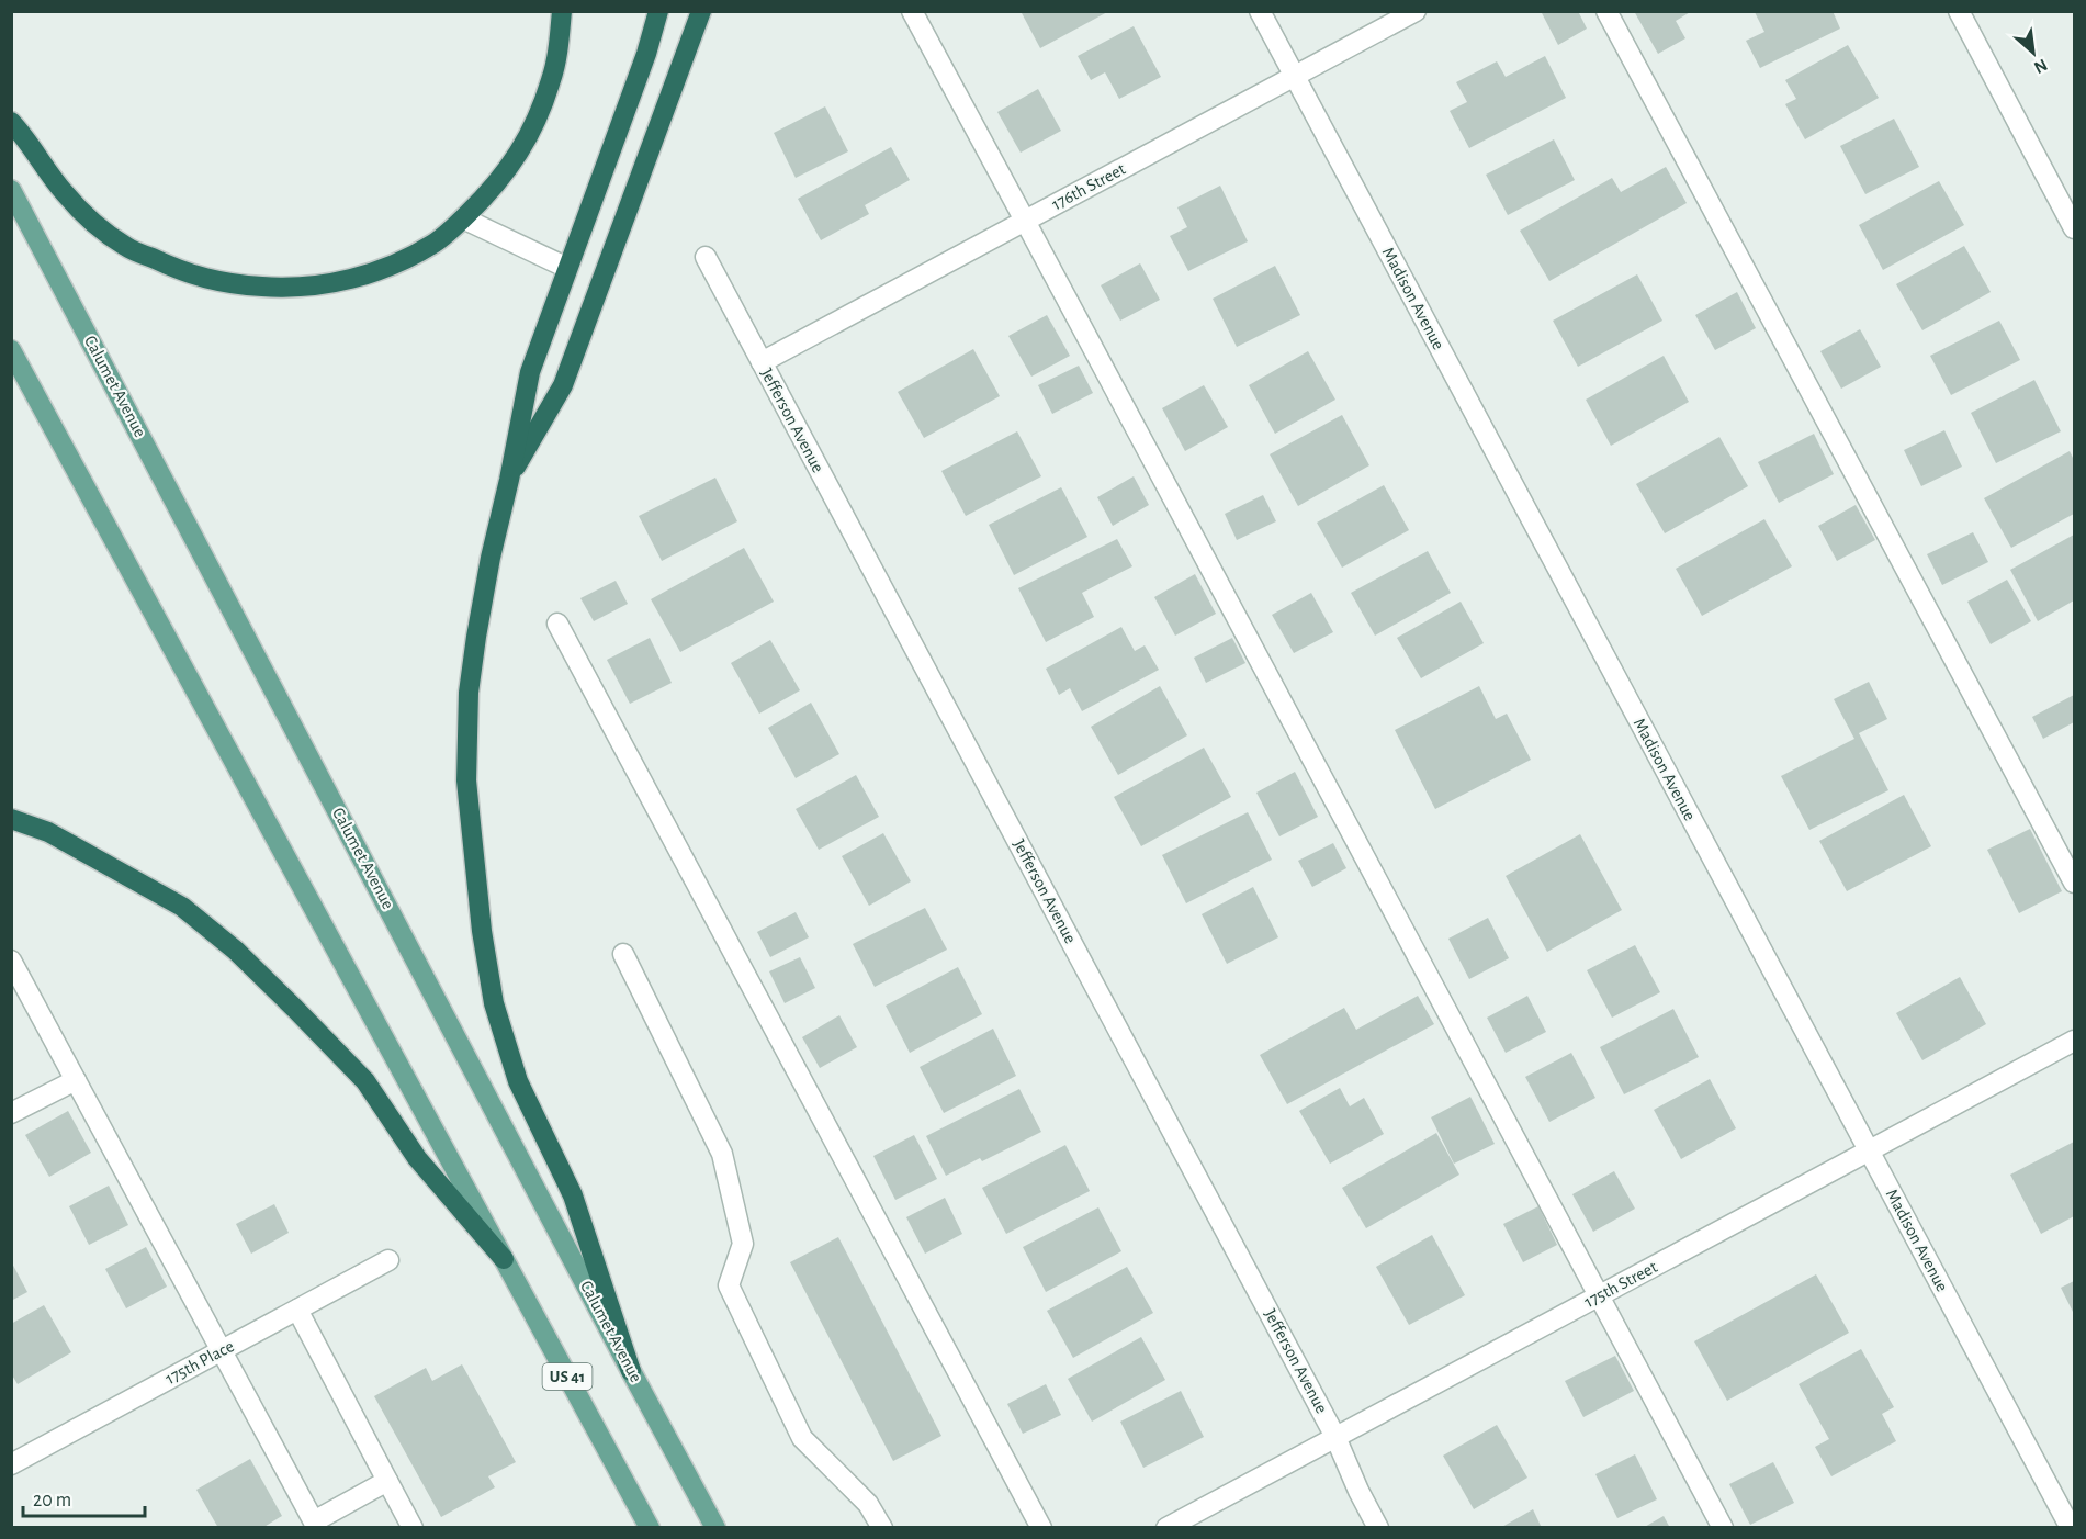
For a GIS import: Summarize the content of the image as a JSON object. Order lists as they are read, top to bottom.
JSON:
{
  "streets": {
    "main road": ["Calumet Avenue", "US 41"],
    "street": [
      "176th Street",
      "Madison Avenue",
      "Jefferson Avenue",
      "175th Street",
      "175th Place"
    ]
  },
  "crossings": [
    ["176th Street", "Madison Avenue"],
    ["176th Street", "Jefferson Avenue"],
    ["Madison Avenue", "175th Street"],
    ["Jefferson Avenue", "175th Street"]
  ],
  "scale_bar": "20 m",
  "north": "bottom right"
}
